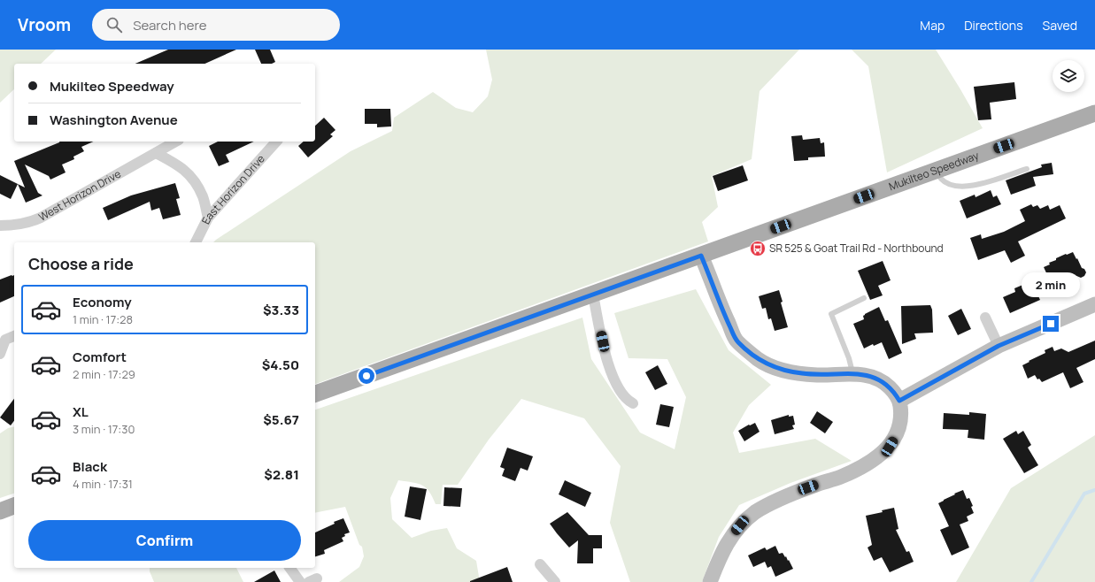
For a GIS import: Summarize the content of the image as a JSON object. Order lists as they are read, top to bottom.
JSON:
{
  "streets": {
    "main road": ["Mukilteo Speedway"],
    "street": ["East Horizon Drive", "West Horizon Drive"]
  },
  "places": {
    "bus stop": ["SR 525 & Goat Trail Rd - Northbound"]
  },
  "page": {
    "header": "Vroom",
    "search": "Search here",
    "nav": ["Map", "Directions", "Saved"],
    "banner": ["Mukilteo Speedway", "Washington Avenue"],
    "heading": "Choose a ride",
    "bubble": "2 min",
    "list": [
      {
        "name": "Economy",
        "note": "1 min · 17:28",
        "value": "$3.33"
      },
      {
        "name": "Comfort",
        "note": "2 min · 17:29",
        "value": "$4.50"
      },
      {
        "name": "XL",
        "note": "3 min · 17:30",
        "value": "$5.67"
      },
      {
        "name": "Black",
        "note": "4 min · 17:31",
        "value": "$2.81"
      }
    ],
    "buttons": "Confirm"
  }
}
